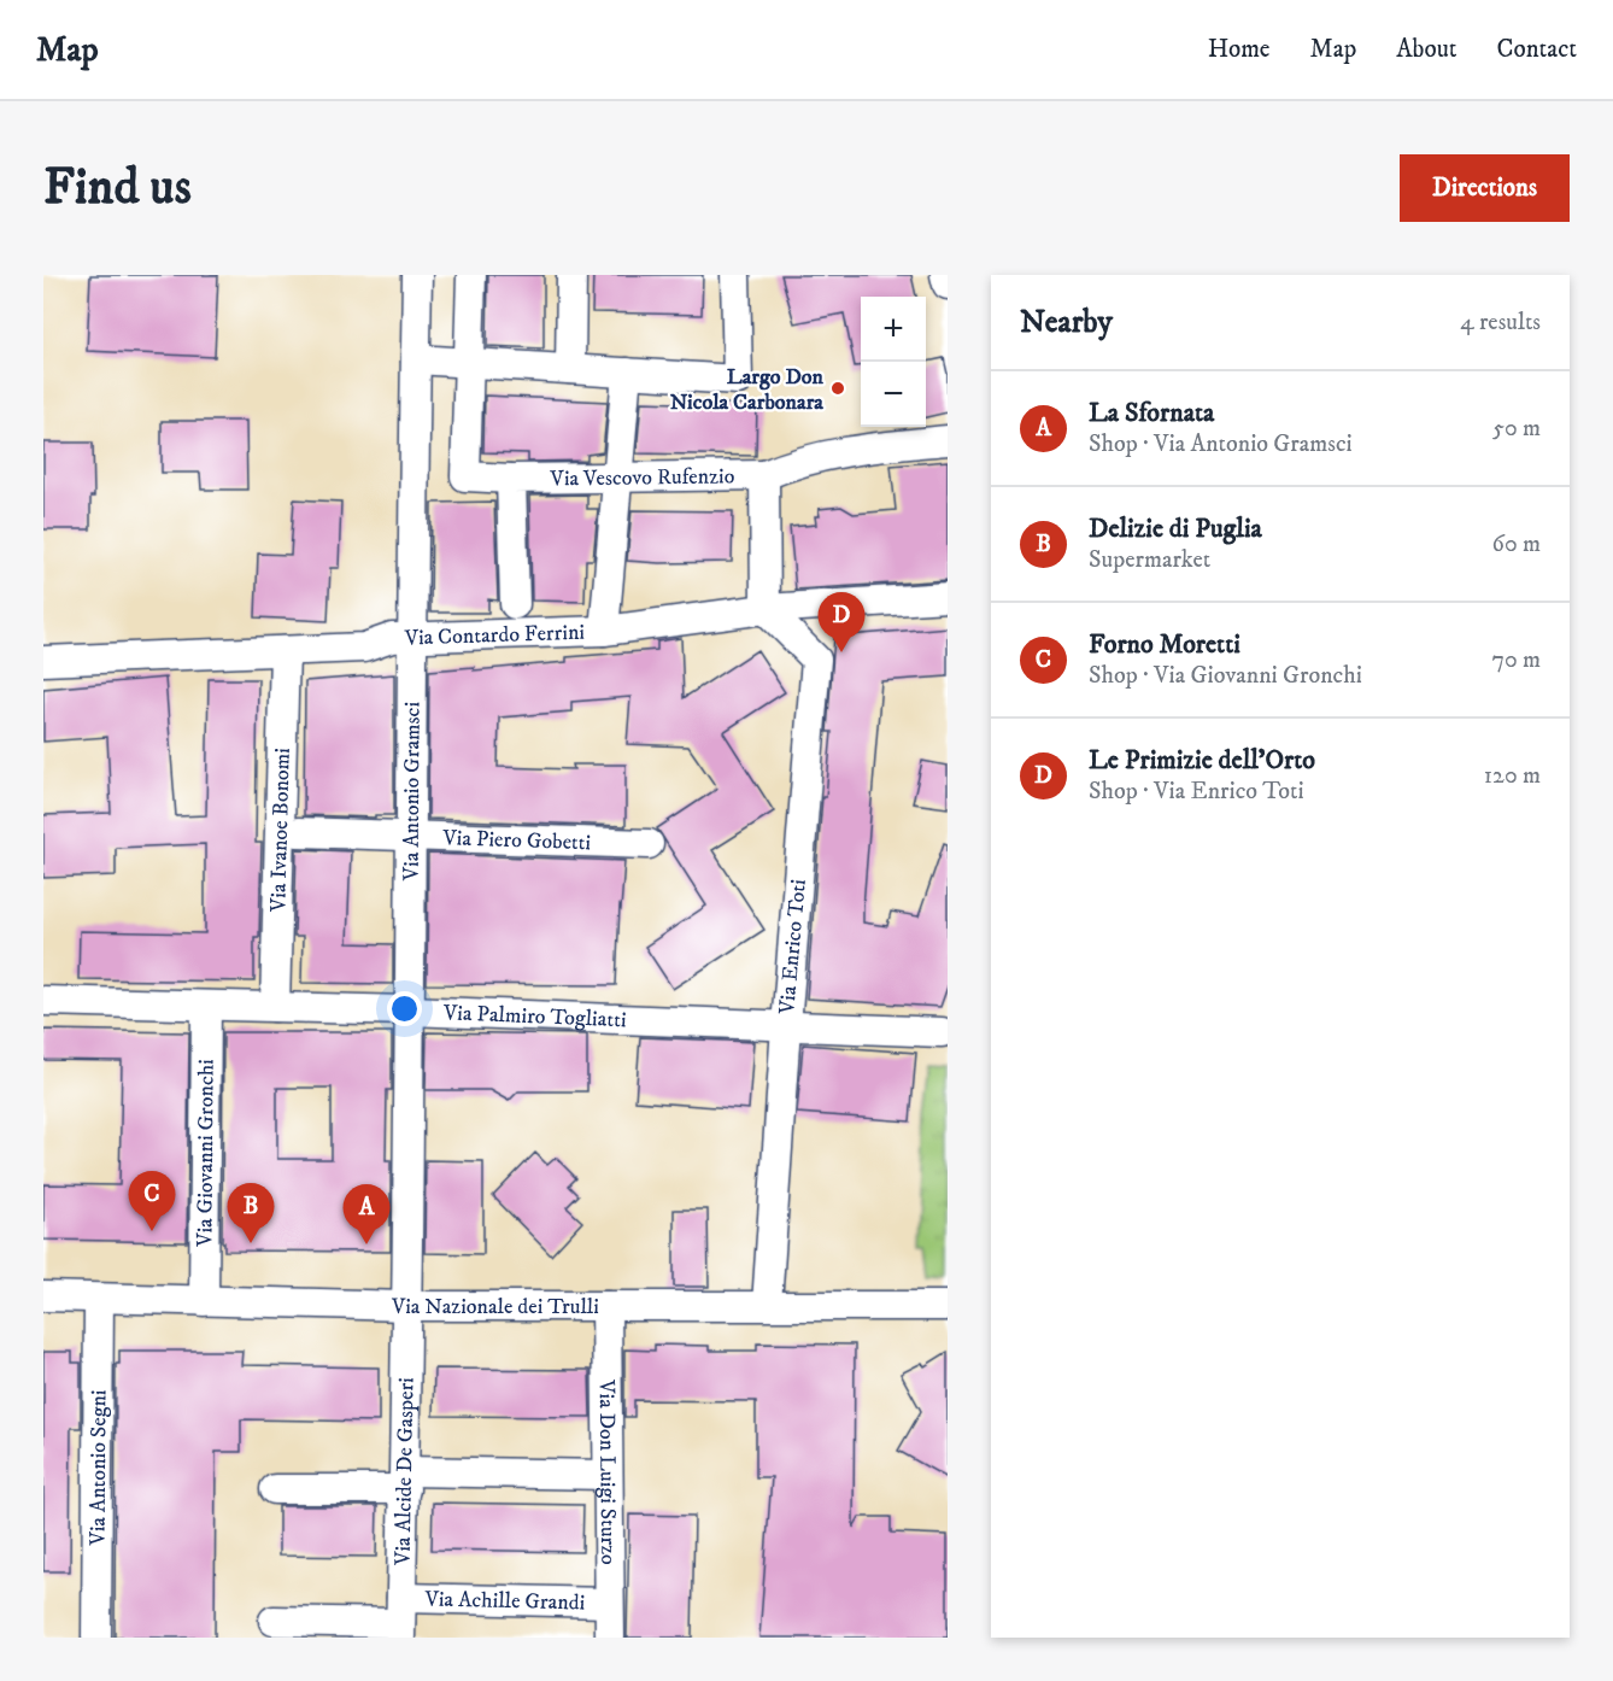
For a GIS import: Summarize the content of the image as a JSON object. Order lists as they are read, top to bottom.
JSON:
{
  "streets": {
    "street": [
      "Via Vescovo Rufenzio",
      "Via Contardo Ferrini",
      "Via Antonio Gramsci",
      "Via Ivanoe Bonomi",
      "Via Piero Gobetti",
      "Via Enrico Toti",
      "Via Palmiro Togliatti",
      "Via Giovanni Gronchi",
      "Via Nazionale dei Trulli",
      "Via Antonio Segni",
      "Via Don Luigi Sturzo",
      "Via Alcide De Gasperi",
      "Via Achille Grandi"
    ]
  },
  "crossings": [
    ["Via Vescovo Rufenzio", "Via Contardo Ferrini"],
    ["Via Vescovo Rufenzio", "Via Enrico Toti"],
    ["Via Contardo Ferrini", "Via Antonio Gramsci"],
    ["Via Contardo Ferrini", "Via Ivanoe Bonomi"],
    ["Via Contardo Ferrini", "Via Enrico Toti"],
    ["Via Antonio Gramsci", "Via Piero Gobetti"],
    ["Via Antonio Gramsci", "Via Palmiro Togliatti"],
    ["Via Antonio Gramsci", "Via Nazionale dei Trulli"],
    ["Via Antonio Gramsci", "Via Alcide De Gasperi"],
    ["Via Ivanoe Bonomi", "Via Palmiro Togliatti"],
    ["Via Enrico Toti", "Via Palmiro Togliatti"],
    ["Via Enrico Toti", "Via Nazionale dei Trulli"],
    ["Via Palmiro Togliatti", "Via Giovanni Gronchi"],
    ["Via Giovanni Gronchi", "Via Nazionale dei Trulli"],
    ["Via Nazionale dei Trulli", "Via Antonio Segni"],
    ["Via Nazionale dei Trulli", "Via Don Luigi Sturzo"],
    ["Via Nazionale dei Trulli", "Via Alcide De Gasperi"],
    ["Via Don Luigi Sturzo", "Via Achille Grandi"],
    ["Via Alcide De Gasperi", "Via Achille Grandi"]
  ],
  "places": ["Largo Don Nicola Carbonara"],
  "page": {
    "header": "Map",
    "nav": [
      "Home",
      "Map",
      "About",
      "Contact"
    ],
    "buttons": "Directions",
    "title": "Find us",
    "heading": ["Nearby", "4 results"],
    "map_buttons": ["+", "−"],
    "list": [
      {
        "mark": "A",
        "name": "La Sfornata",
        "note": "Shop · Via Antonio Gramsci",
        "value": "50 m"
      },
      {
        "mark": "B",
        "name": "Delizie di Puglia",
        "note": "Supermarket",
        "value": "60 m"
      },
      {
        "mark": "C",
        "name": "Forno Moretti",
        "note": "Shop · Via Giovanni Gronchi",
        "value": "70 m"
      },
      {
        "mark": "D",
        "name": "Le Primizie dell'Orto",
        "note": "Shop · Via Enrico Toti",
        "value": "120 m"
      }
    ],
    "pins": [
      "D",
      "C",
      "B",
      "A"
    ]
  }
}
